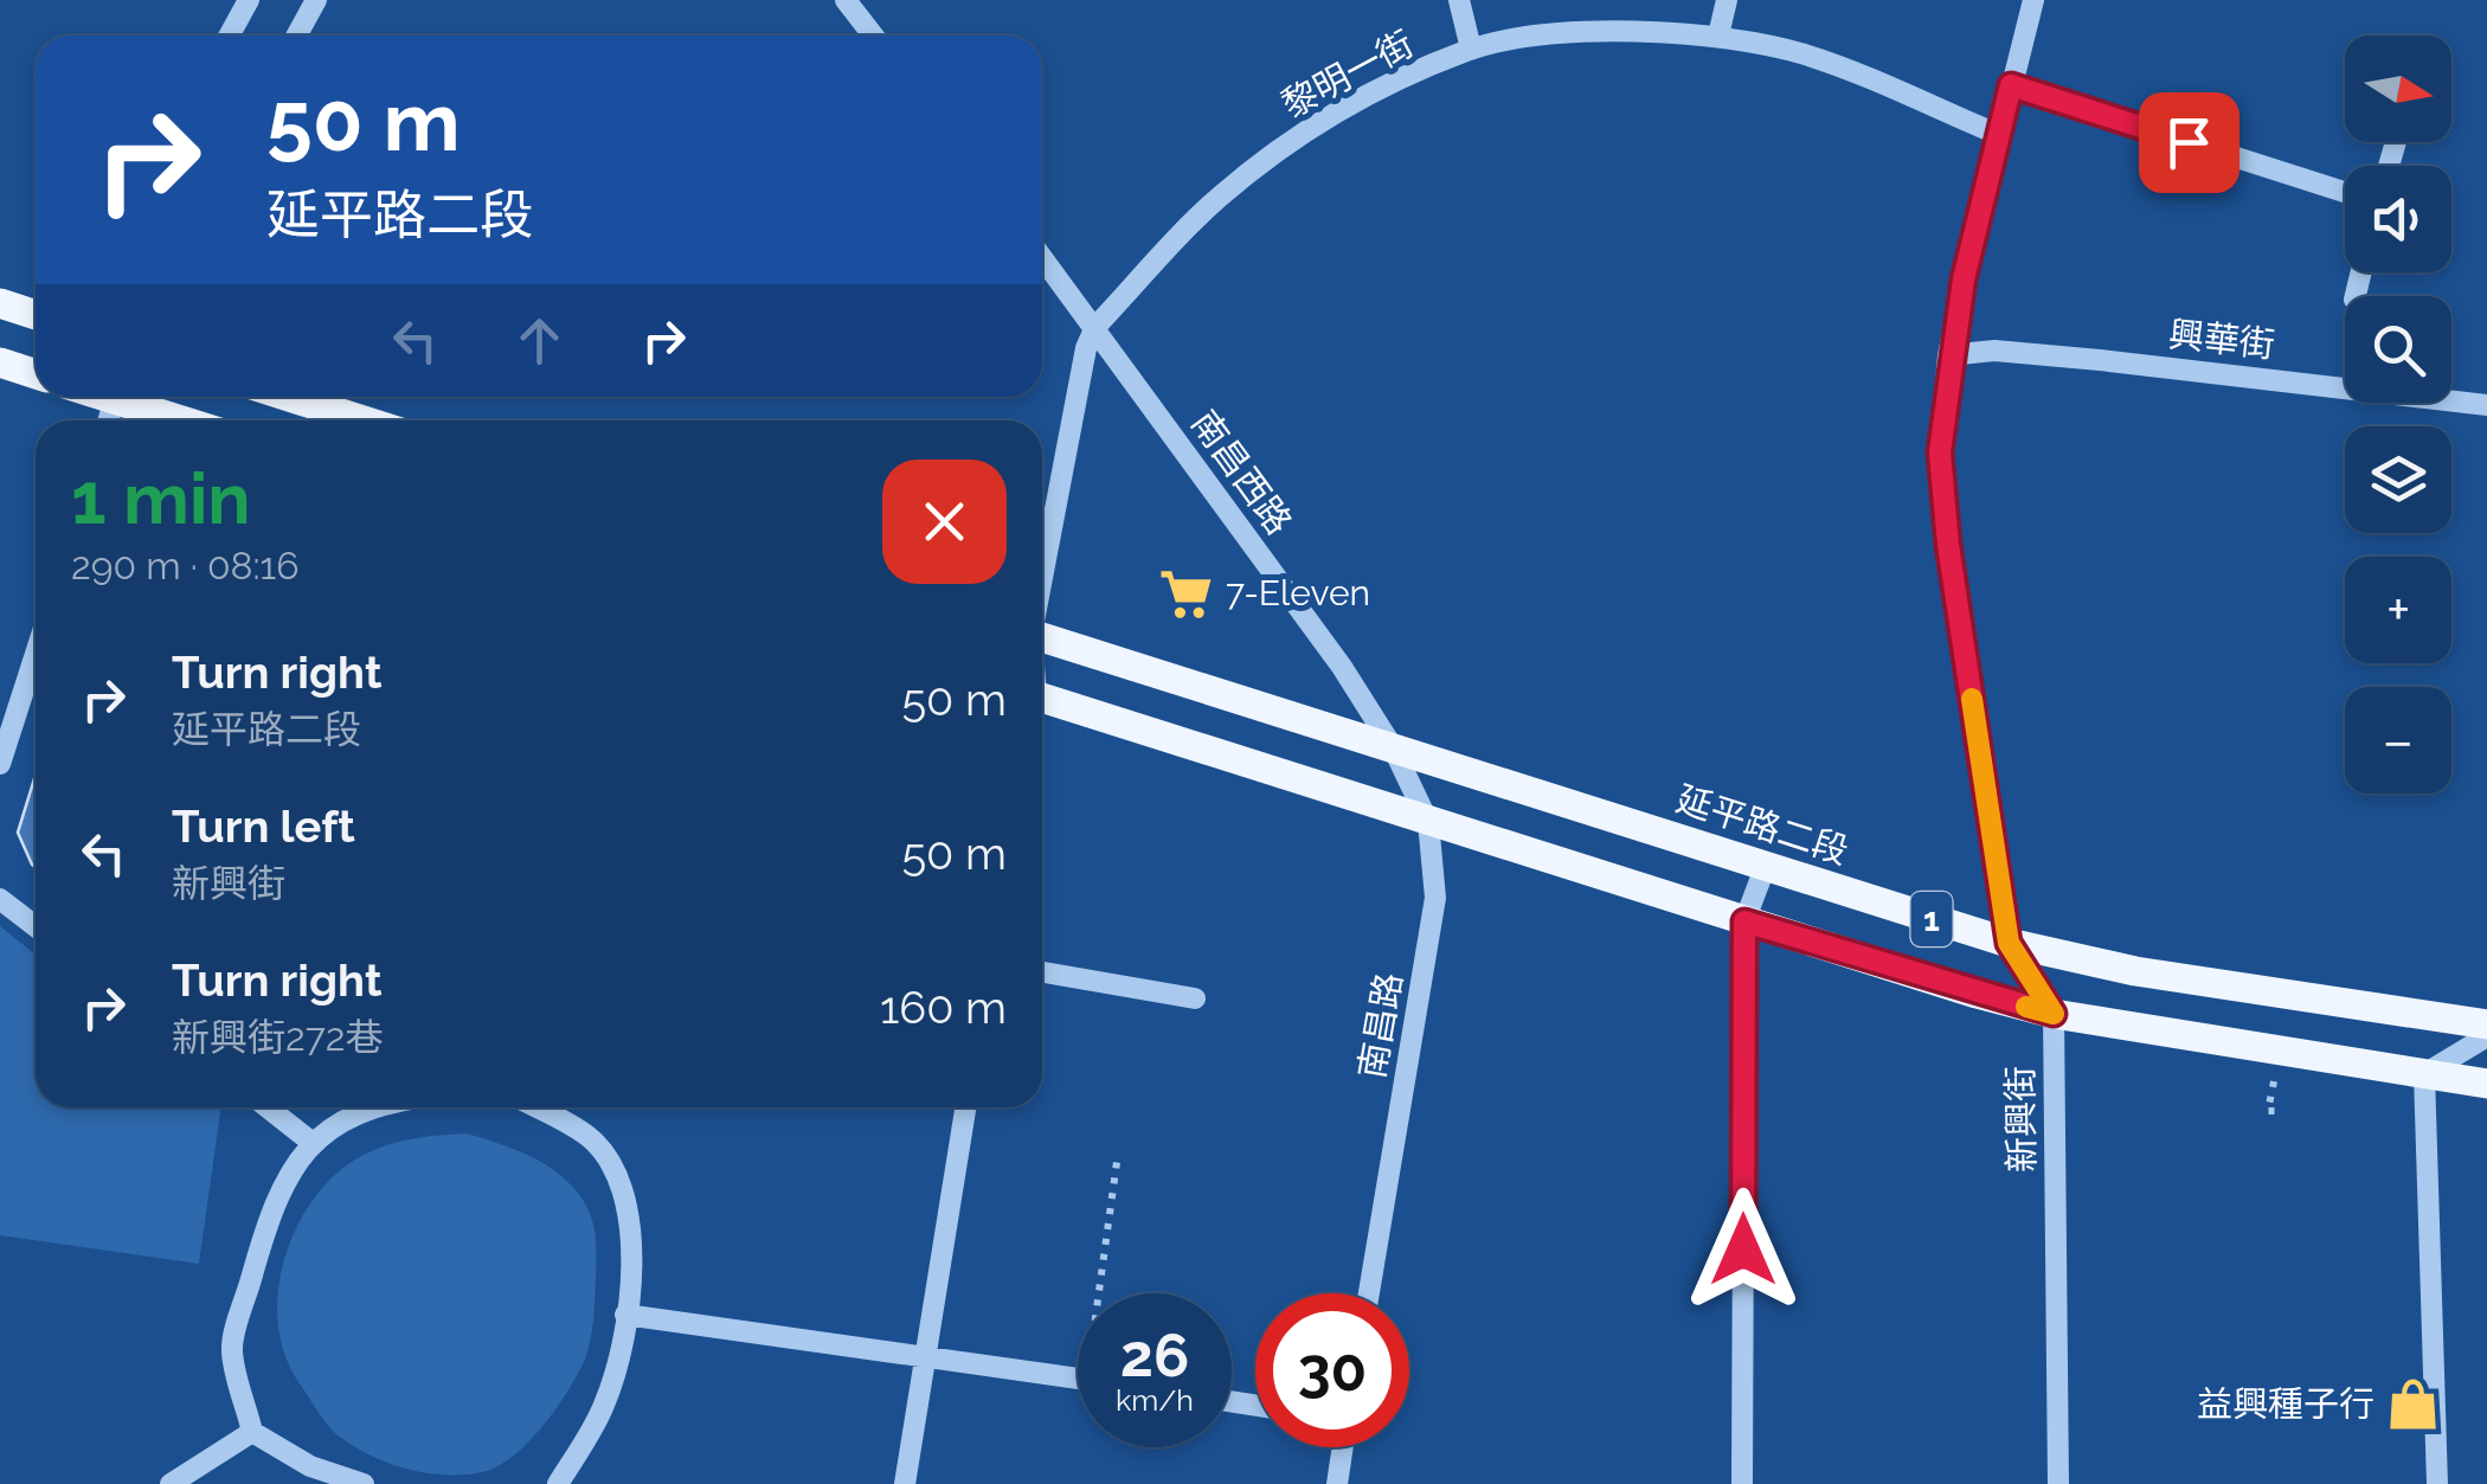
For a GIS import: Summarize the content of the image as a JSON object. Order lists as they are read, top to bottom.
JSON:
{
  "streets": {
    "main road": ["延平路二段", "1"],
    "street": [
      "黎明一街",
      "興華街",
      "南昌西路",
      "南昌路",
      "新興街"
    ]
  },
  "crossings": [
    ["黎明一街", "南昌西路"],
    ["黎明一街", "新興街"],
    ["興華街", "新興街"],
    ["南昌西路", "延平路二段"],
    ["南昌西路", "南昌路"],
    ["延平路二段", "南昌路"],
    ["延平路二段", "新興街"],
    ["1", "南昌路"],
    ["1", "新興街"]
  ],
  "places": {
    "supermarket": ["7-Eleven"],
    "shop": ["益興種子行"]
  },
  "north": "right",
  "page": {
    "map_buttons": ["+", "−"],
    "turn": ["50 m", "延平路二段"],
    "heading": ["1 min", "290 m · 08:16"],
    "list": [
      {
        "name": "Turn right",
        "note": "延平路二段",
        "value": "50 m"
      },
      {
        "name": "Turn left",
        "note": "新興街",
        "value": "50 m"
      },
      {
        "name": "Turn right",
        "note": "新興街272巷",
        "value": "160 m"
      }
    ],
    "speed": "26 km/h",
    "limit": "30"
  }
}
